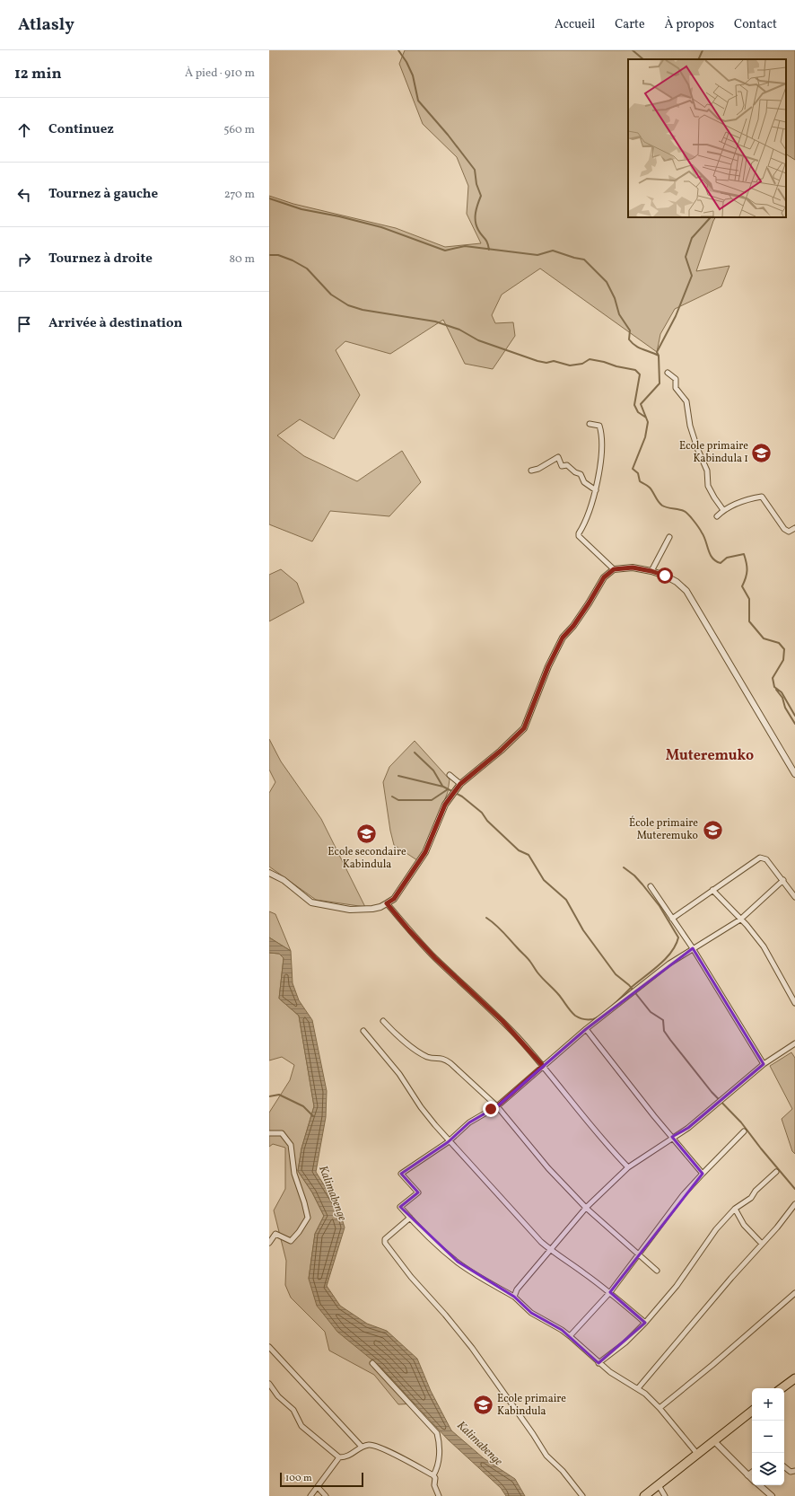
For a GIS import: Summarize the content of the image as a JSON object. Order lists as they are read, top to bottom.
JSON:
{
  "districts": ["Muteremuko"],
  "water": ["Kalimabenge"],
  "places": {
    "school or university": [
      "Ecole primaire Kabindula 1",
      "École primaire Muteremuko",
      "Ecole secondaire Kabindula",
      "Ecole primaire Kabindula"
    ]
  },
  "scale_bar": "100 m",
  "page": {
    "header": "Atlasly",
    "nav": [
      "Accueil",
      "Carte",
      "À propos",
      "Contact"
    ],
    "heading": ["12 min", "À pied · 910 m"],
    "list": [
      ["Continuez", "560 m"],
      ["Tournez à gauche", "270 m"],
      ["Tournez à droite", "80 m"],
      "Arrivée à destination"
    ],
    "map_buttons": ["+", "−"],
    "scale": "100 m"
  }
}
